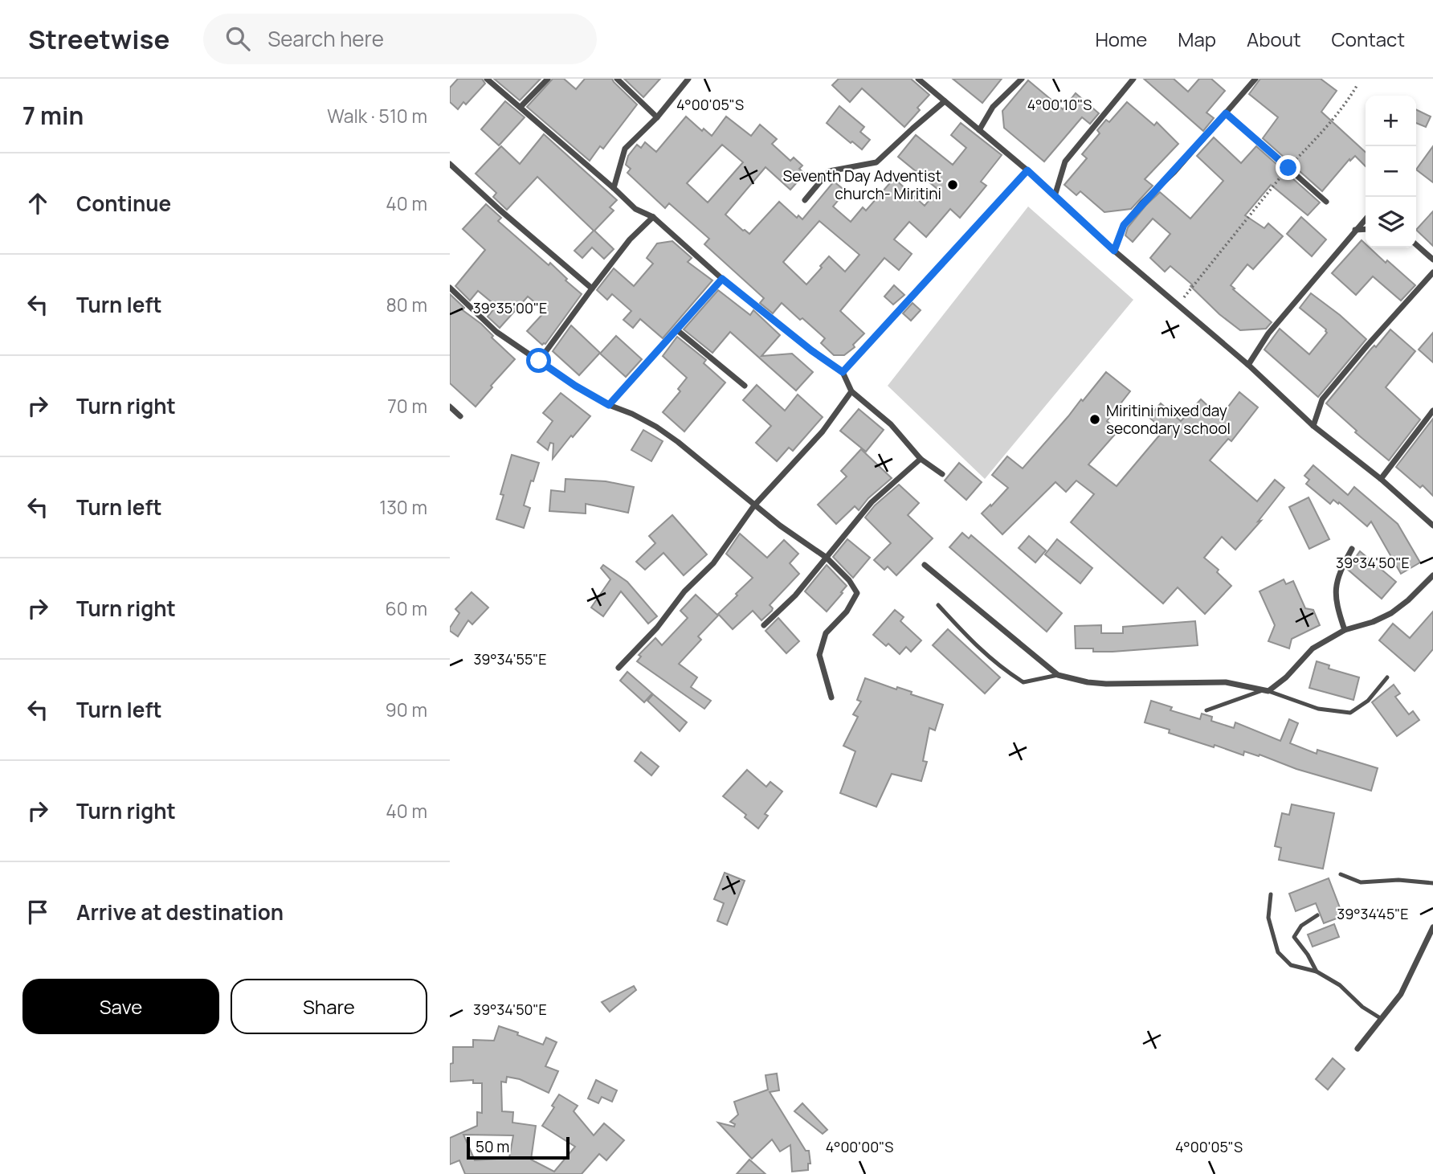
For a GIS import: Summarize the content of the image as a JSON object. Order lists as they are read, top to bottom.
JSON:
{
  "places": ["Seventh Day Adventist church- Miritini", "Miritini mixed day secondary school"],
  "scale_bar": "50 m",
  "page": {
    "header": "Streetwise",
    "search": "Search here",
    "nav": [
      "Home",
      "Map",
      "About",
      "Contact"
    ],
    "heading": ["7 min", "Walk · 510 m"],
    "map_buttons": ["+", "−"],
    "list": [
      ["Continue", "40 m"],
      ["Turn left", "80 m"],
      ["Turn right", "70 m"],
      ["Turn left", "130 m"],
      ["Turn right", "60 m"],
      ["Turn left", "90 m"],
      ["Turn right", "40 m"],
      "Arrive at destination"
    ],
    "buttons": ["Save", "Share"],
    "scale": "50 m"
  },
  "coordinates": [
    "4°00'05\"S",
    "4°00'10\"S",
    "39°35'00\"E",
    "39°34'50\"E",
    "39°34'55\"E",
    "39°34'45\"E",
    "4°00'00\"S"
  ]
}
